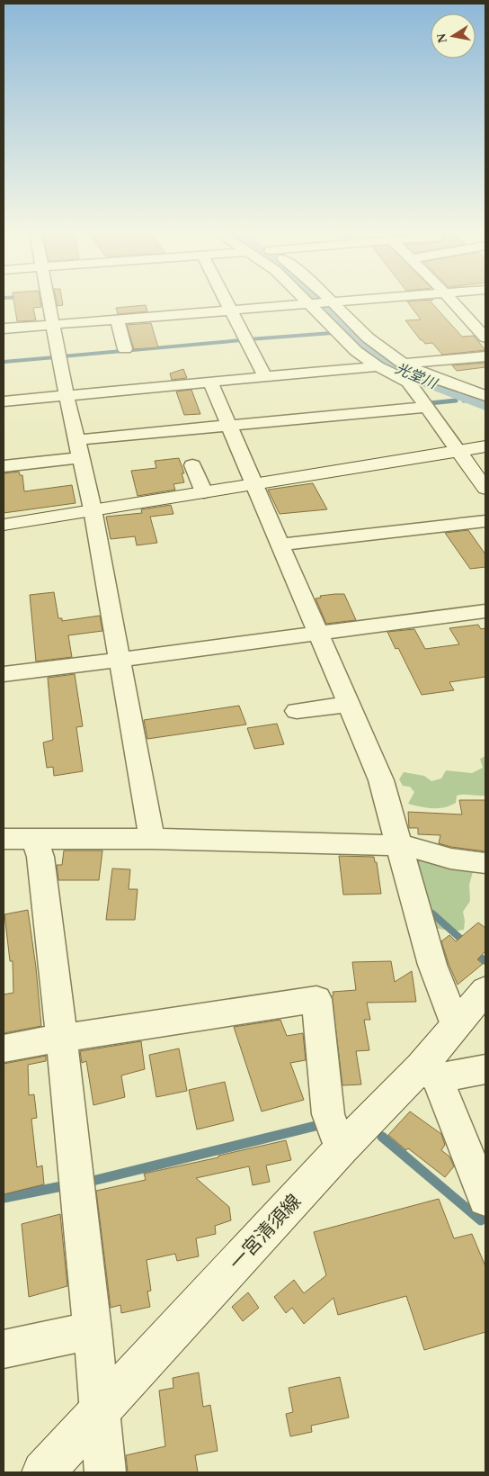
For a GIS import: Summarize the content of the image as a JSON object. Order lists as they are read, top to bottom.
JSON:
{
  "streets": {
    "street": ["一宮清須線"]
  },
  "water": ["光堂川"],
  "north": "left"
}
